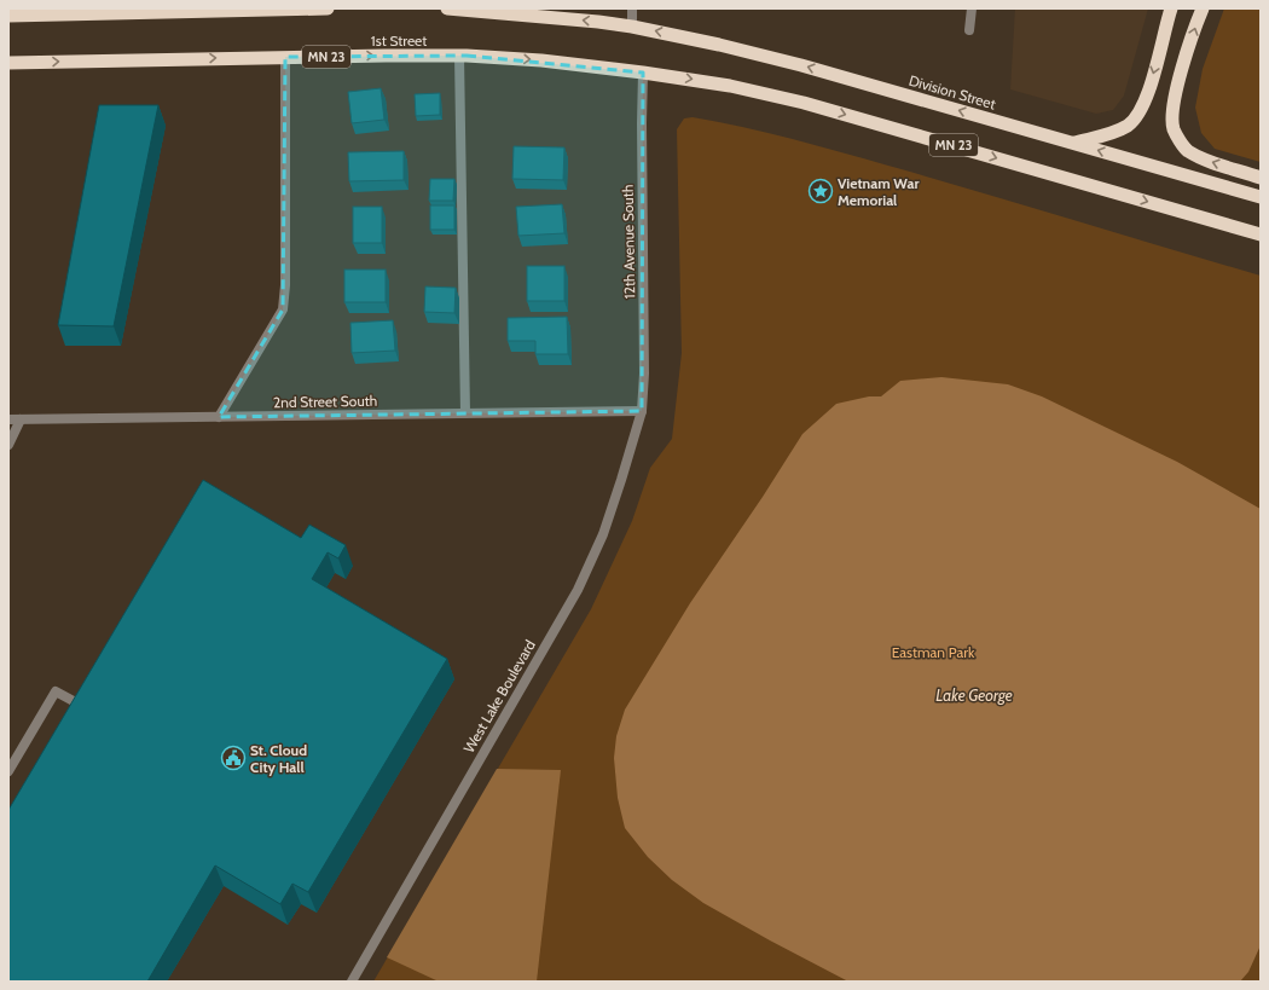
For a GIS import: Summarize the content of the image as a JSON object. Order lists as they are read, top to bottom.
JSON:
{
  "streets": {
    "highway": ["1st Street", "MN 23", "Division Street"],
    "street": ["12th Avenue South", "2nd Street South", "West Lake Boulevard"]
  },
  "crossings": [
    ["1st Street", "MN 23"],
    ["1st Street", "12th Avenue South"],
    ["MN 23", "Division Street"],
    ["MN 23", "12th Avenue South"],
    ["12th Avenue South", "2nd Street South"],
    ["12th Avenue South", "West Lake Boulevard"],
    ["2nd Street South", "West Lake Boulevard"]
  ],
  "water": ["Lake George"],
  "parks": ["Eastman Park"],
  "places": {
    "place": ["Vietnam War Memorial"],
    "public building": ["St. Cloud City Hall"]
  }
}
